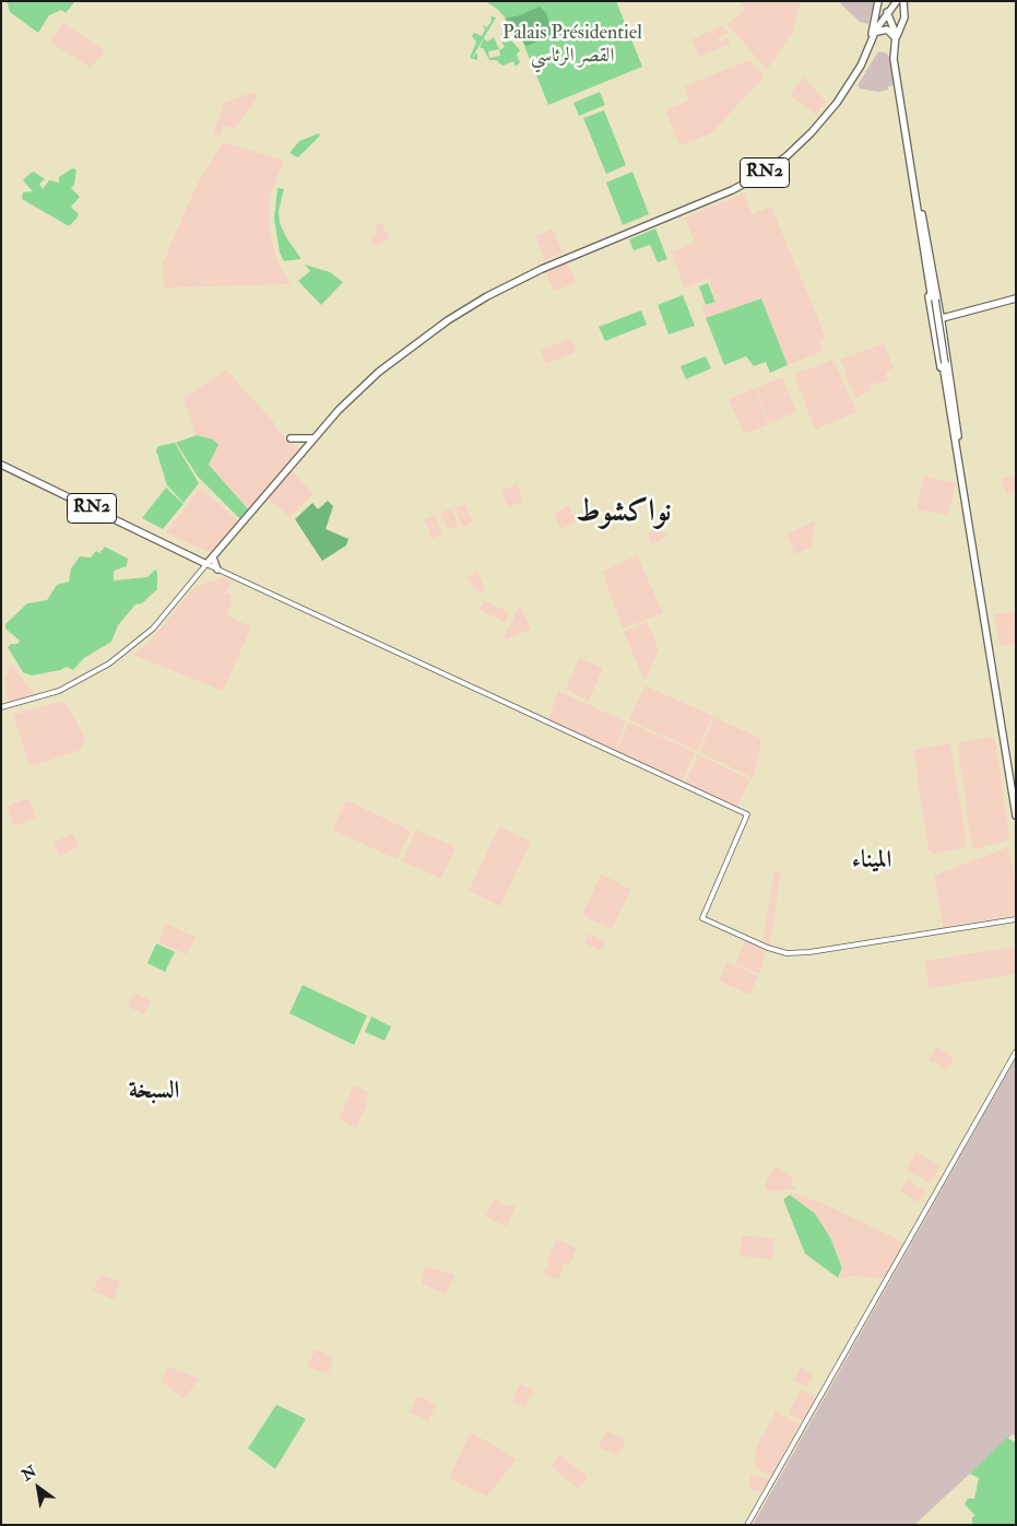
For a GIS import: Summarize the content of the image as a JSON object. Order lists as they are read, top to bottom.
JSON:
{
  "streets": {
    "highway": ["RN2"]
  },
  "districts": ["نواكشوط", "الميناء", "السبخة"],
  "parks": ["Palais Présidentiel القصر الرئاسي"],
  "north": "top left"
}
